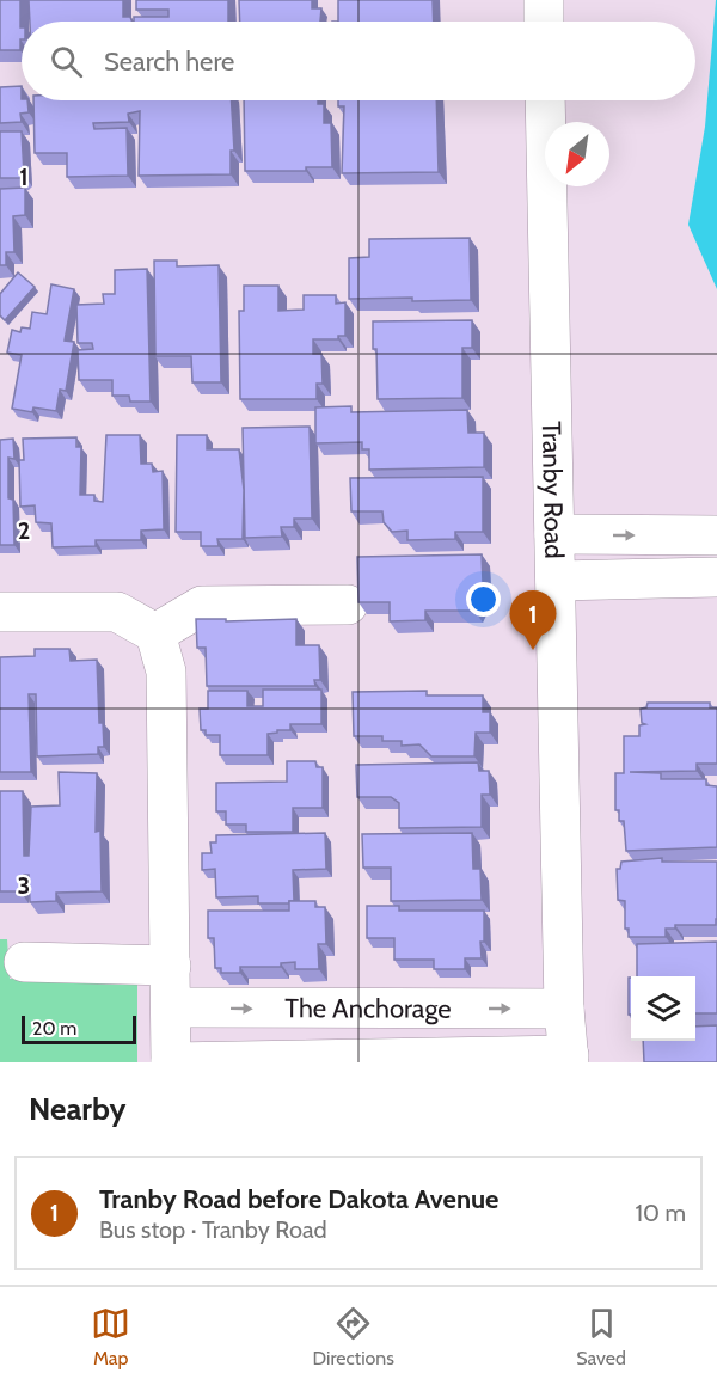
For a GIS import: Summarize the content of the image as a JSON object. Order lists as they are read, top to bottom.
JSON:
{
  "streets": {
    "street": ["Tranby Road", "The Anchorage"]
  },
  "crossings": [
    ["Tranby Road", "The Anchorage"]
  ],
  "scale_bar": "20 m",
  "north": "bottom left",
  "page": {
    "search": "Search here",
    "pins": "1",
    "scale": "20 m",
    "heading": "Nearby",
    "list": [
      {
        "mark": "1",
        "name": "Tranby Road before Dakota Avenue",
        "note": "Bus stop · Tranby Road",
        "value": "10 m"
      }
    ],
    "nav": ["Map", "Directions", "Saved"]
  },
  "grid": {
    "rows": ["1", "2", "3"]
  }
}
